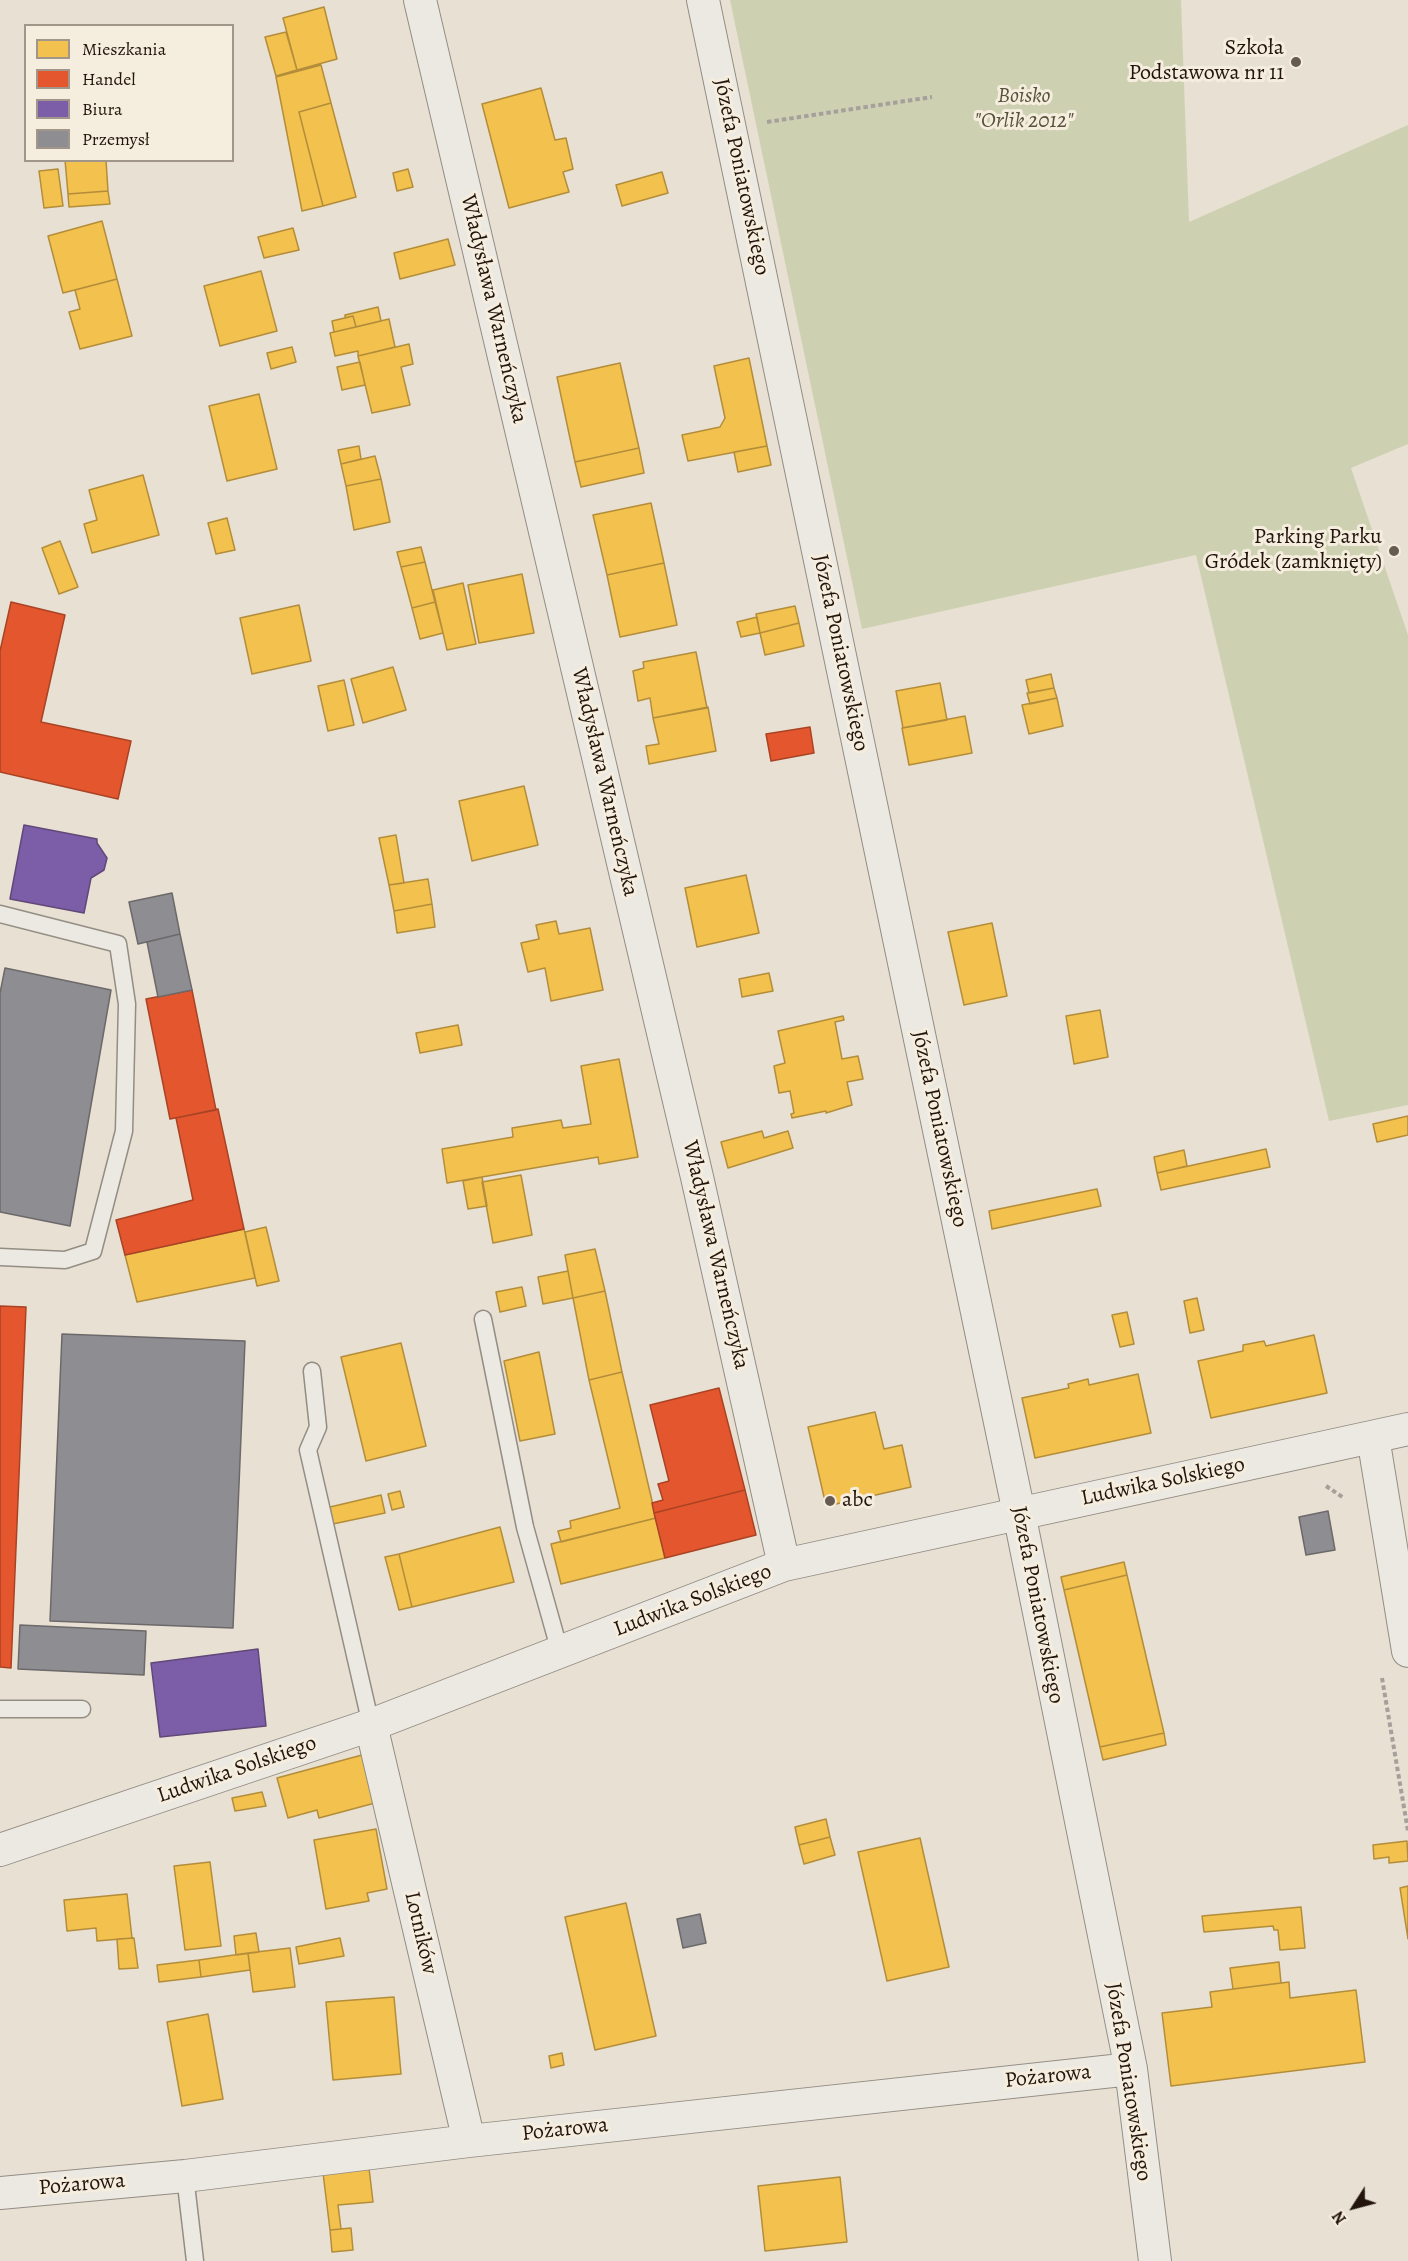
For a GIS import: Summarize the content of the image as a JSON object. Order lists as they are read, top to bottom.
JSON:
{
  "streets": {
    "street": [
      "Józefa Poniatowskiego",
      "Władysława Warneńczyka",
      "Ludwika Solskiego",
      "Lotników",
      "Pożarowa"
    ]
  },
  "crossings": [
    ["Józefa Poniatowskiego", "Ludwika Solskiego"],
    ["Józefa Poniatowskiego", "Pożarowa"],
    ["Władysława Warneńczyka", "Ludwika Solskiego"],
    ["Ludwika Solskiego", "Lotników"],
    ["Lotników", "Pożarowa"]
  ],
  "parks": ["Boisko \"Orlik 2012\""],
  "places": ["Szkoła Podstawowa nr 11", "Parking Parku Gródek (zamknięty)", "abc"],
  "legend": [
    "Mieszkania",
    "Handel",
    "Biura",
    "Przemysł"
  ],
  "north": "bottom left"
}
